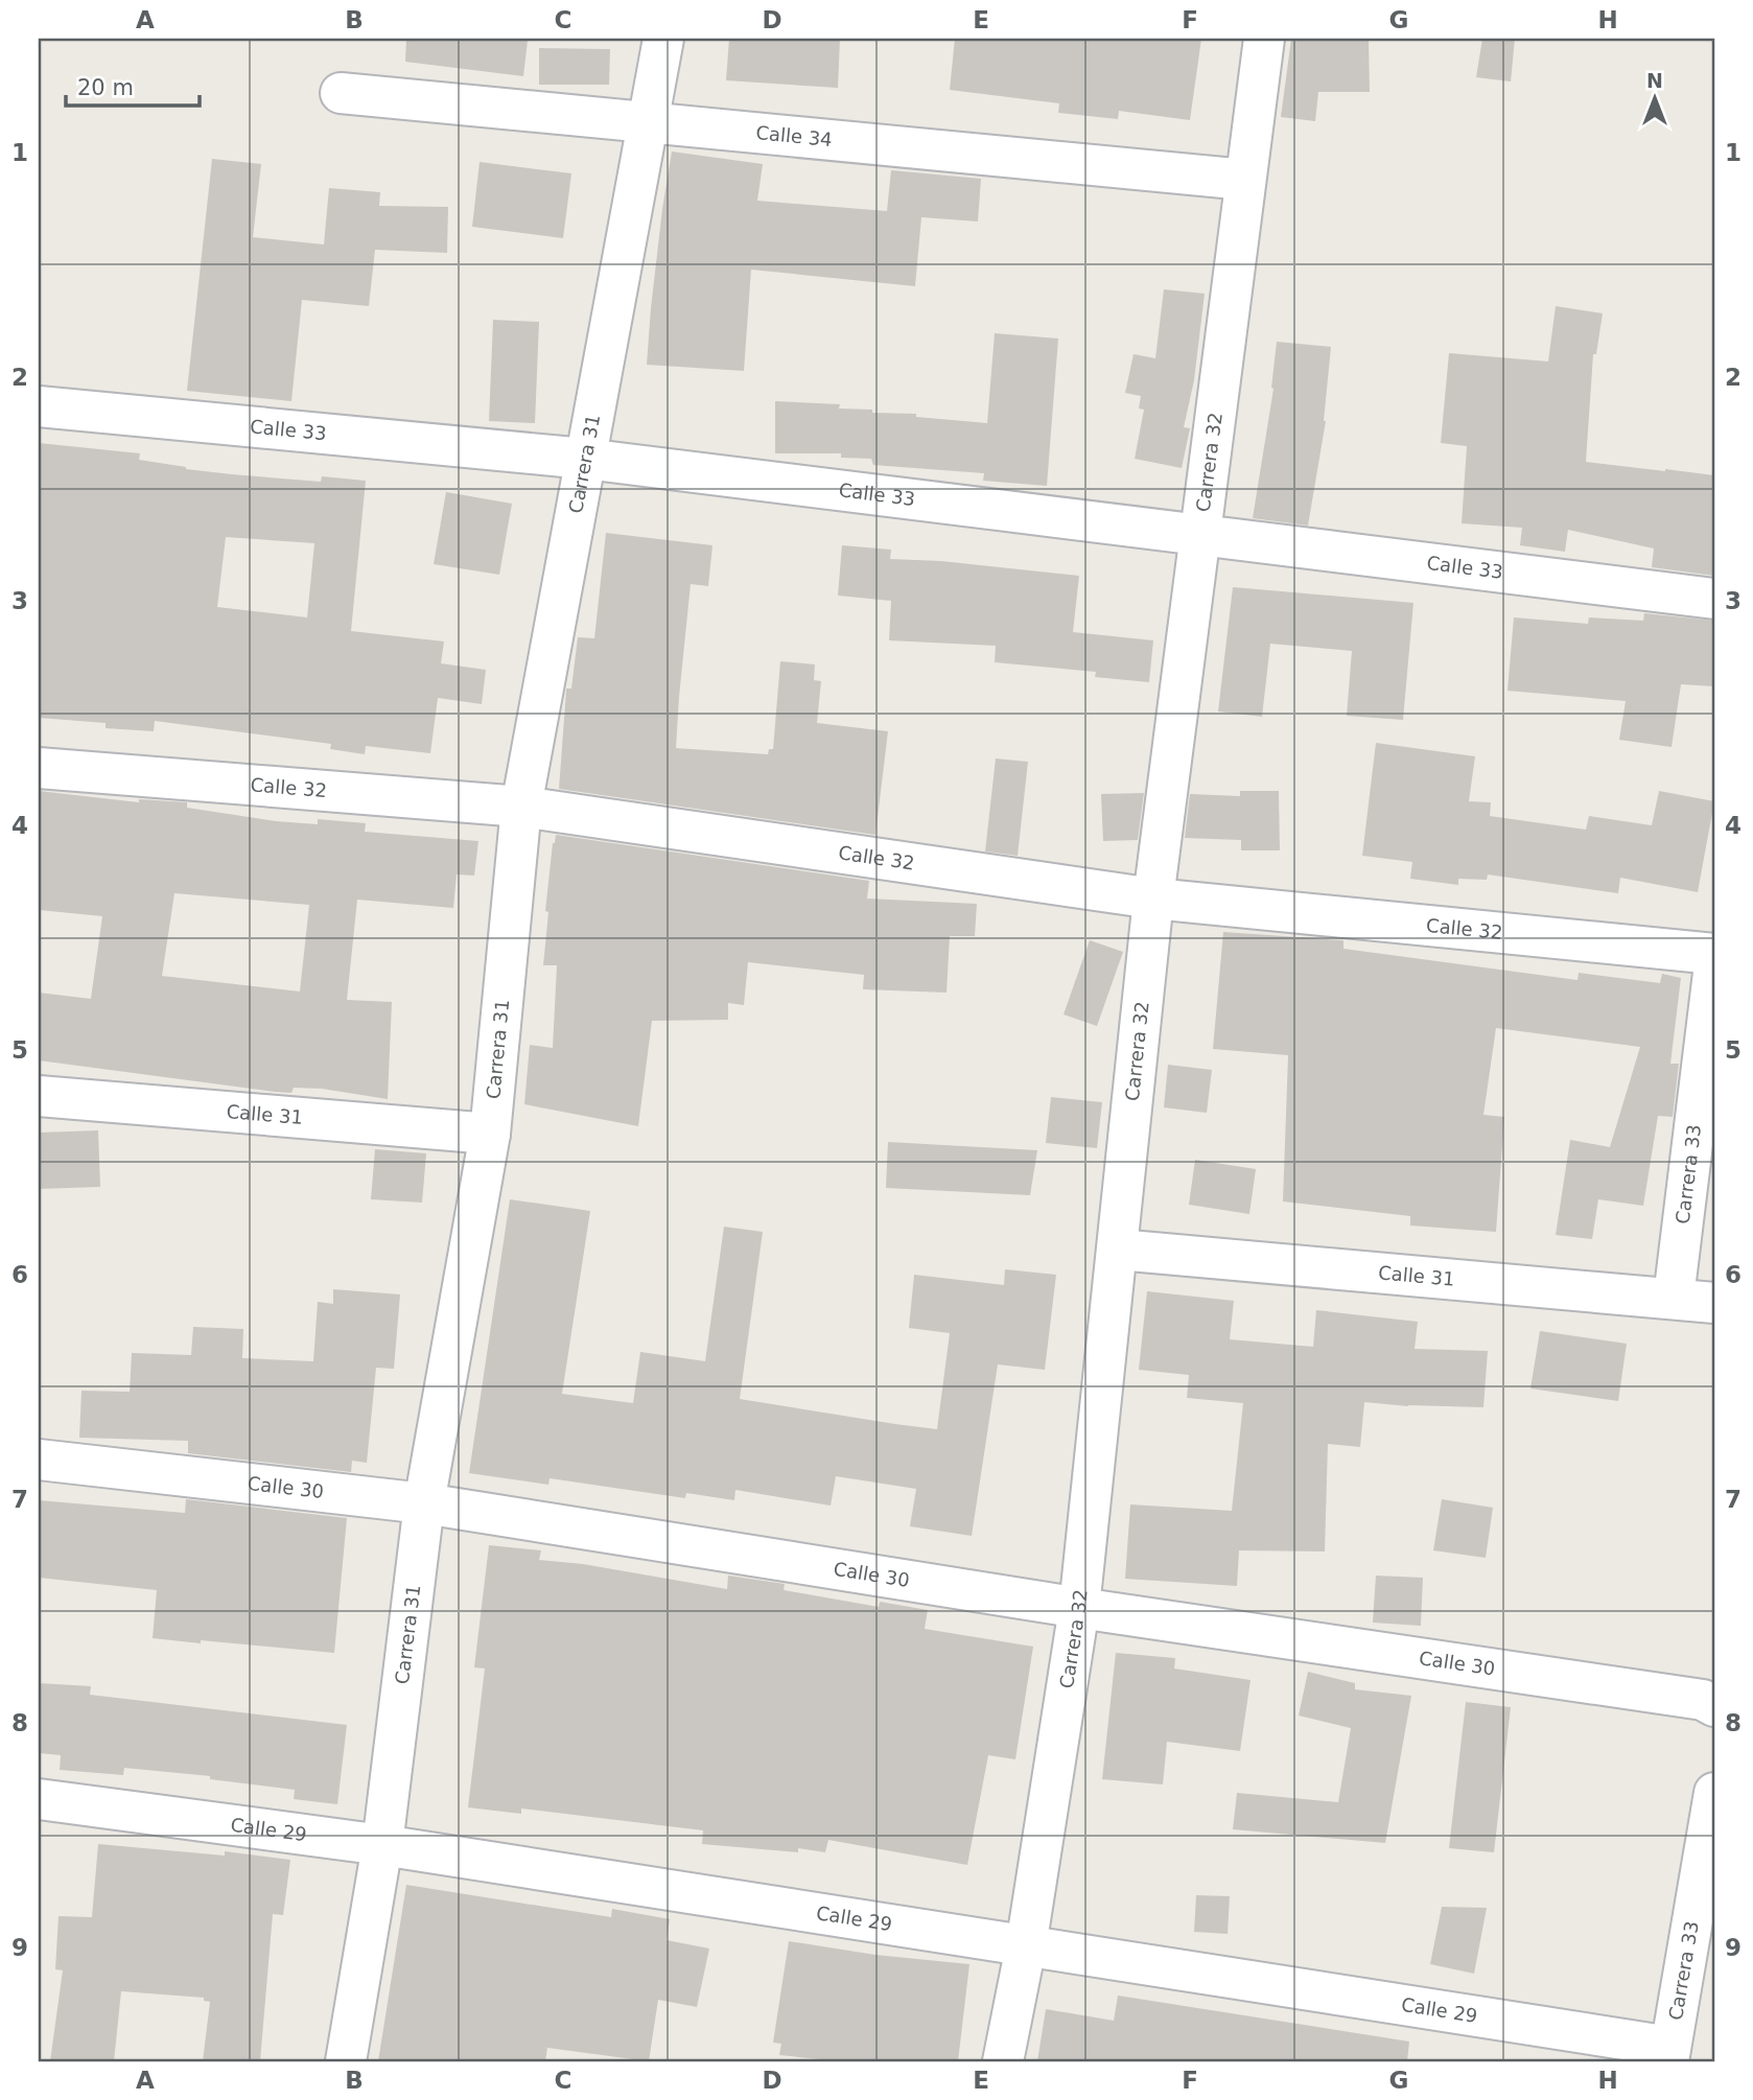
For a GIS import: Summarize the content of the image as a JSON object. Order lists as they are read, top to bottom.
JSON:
{
  "streets": {
    "street": [
      "Calle 34",
      "Calle 33",
      "Carrera 31",
      "Carrera 32",
      "Calle 32",
      "Calle 31",
      "Carrera 33",
      "Calle 30",
      "Calle 29"
    ]
  },
  "crossings": [
    ["Calle 34", "Carrera 31"],
    ["Calle 34", "Carrera 32"],
    ["Calle 33", "Carrera 31"],
    ["Calle 33", "Carrera 32"],
    ["Carrera 31", "Calle 32"],
    ["Carrera 31", "Calle 31"],
    ["Carrera 31", "Calle 30"],
    ["Carrera 31", "Calle 29"],
    ["Carrera 32", "Calle 32"],
    ["Carrera 32", "Calle 31"],
    ["Carrera 32", "Calle 30"],
    ["Carrera 32", "Calle 29"],
    ["Calle 31", "Carrera 33"],
    ["Carrera 33", "Calle 29"]
  ],
  "scale_bar": "20 m",
  "north": "top",
  "grid": {
    "columns": [
      "A",
      "B",
      "C",
      "D",
      "E",
      "F",
      "G",
      "H"
    ],
    "rows": [
      "1",
      "2",
      "3",
      "4",
      "5",
      "6",
      "7",
      "8",
      "9"
    ]
  }
}
